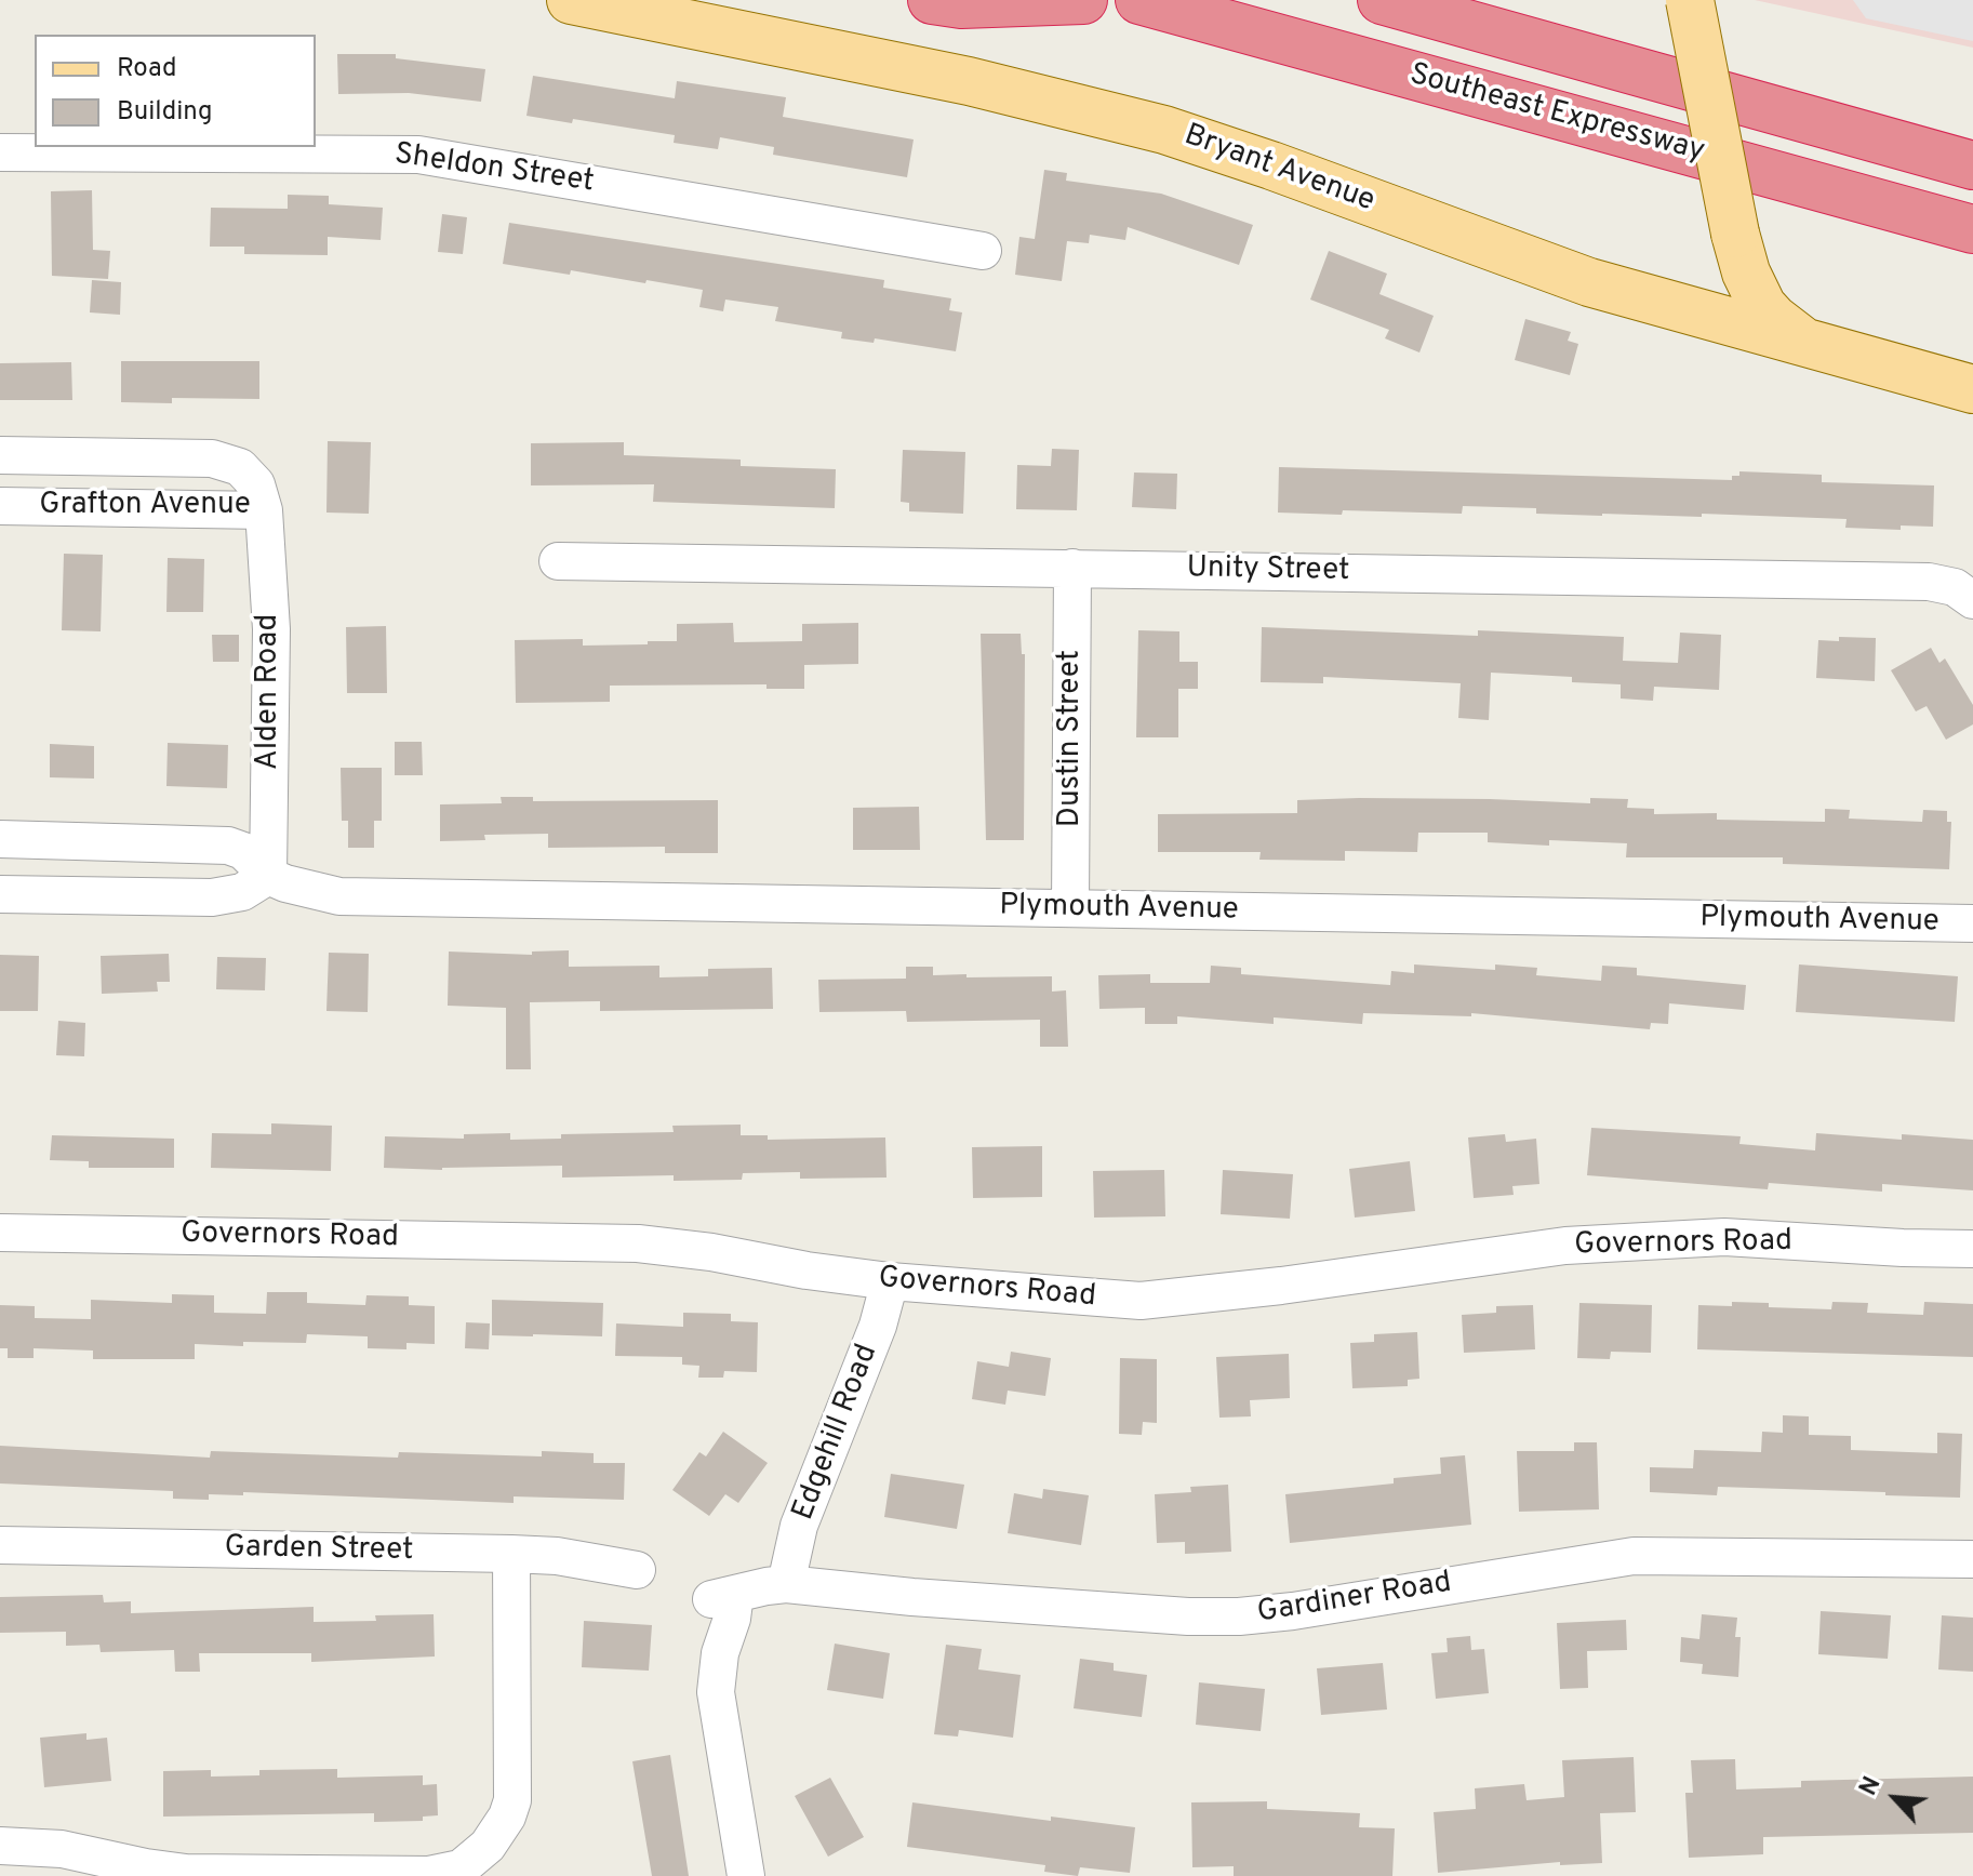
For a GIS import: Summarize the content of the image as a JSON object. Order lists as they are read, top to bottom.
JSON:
{
  "streets": {
    "highway": ["Southeast Expressway"],
    "main road": ["Bryant Avenue"],
    "street": [
      "Sheldon Street",
      "Grafton Avenue",
      "Unity Street",
      "Alden Road",
      "Dustin Street",
      "Plymouth Avenue",
      "Governors Road",
      "Edgehill Road",
      "Garden Street",
      "Gardiner Road"
    ]
  },
  "crossings": [
    ["Grafton Avenue", "Alden Road"],
    ["Unity Street", "Dustin Street"],
    ["Alden Road", "Plymouth Avenue"],
    ["Dustin Street", "Plymouth Avenue"],
    ["Governors Road", "Edgehill Road"],
    ["Edgehill Road", "Gardiner Road"]
  ],
  "legend": ["Road", "Building"],
  "north": "top left"
}
